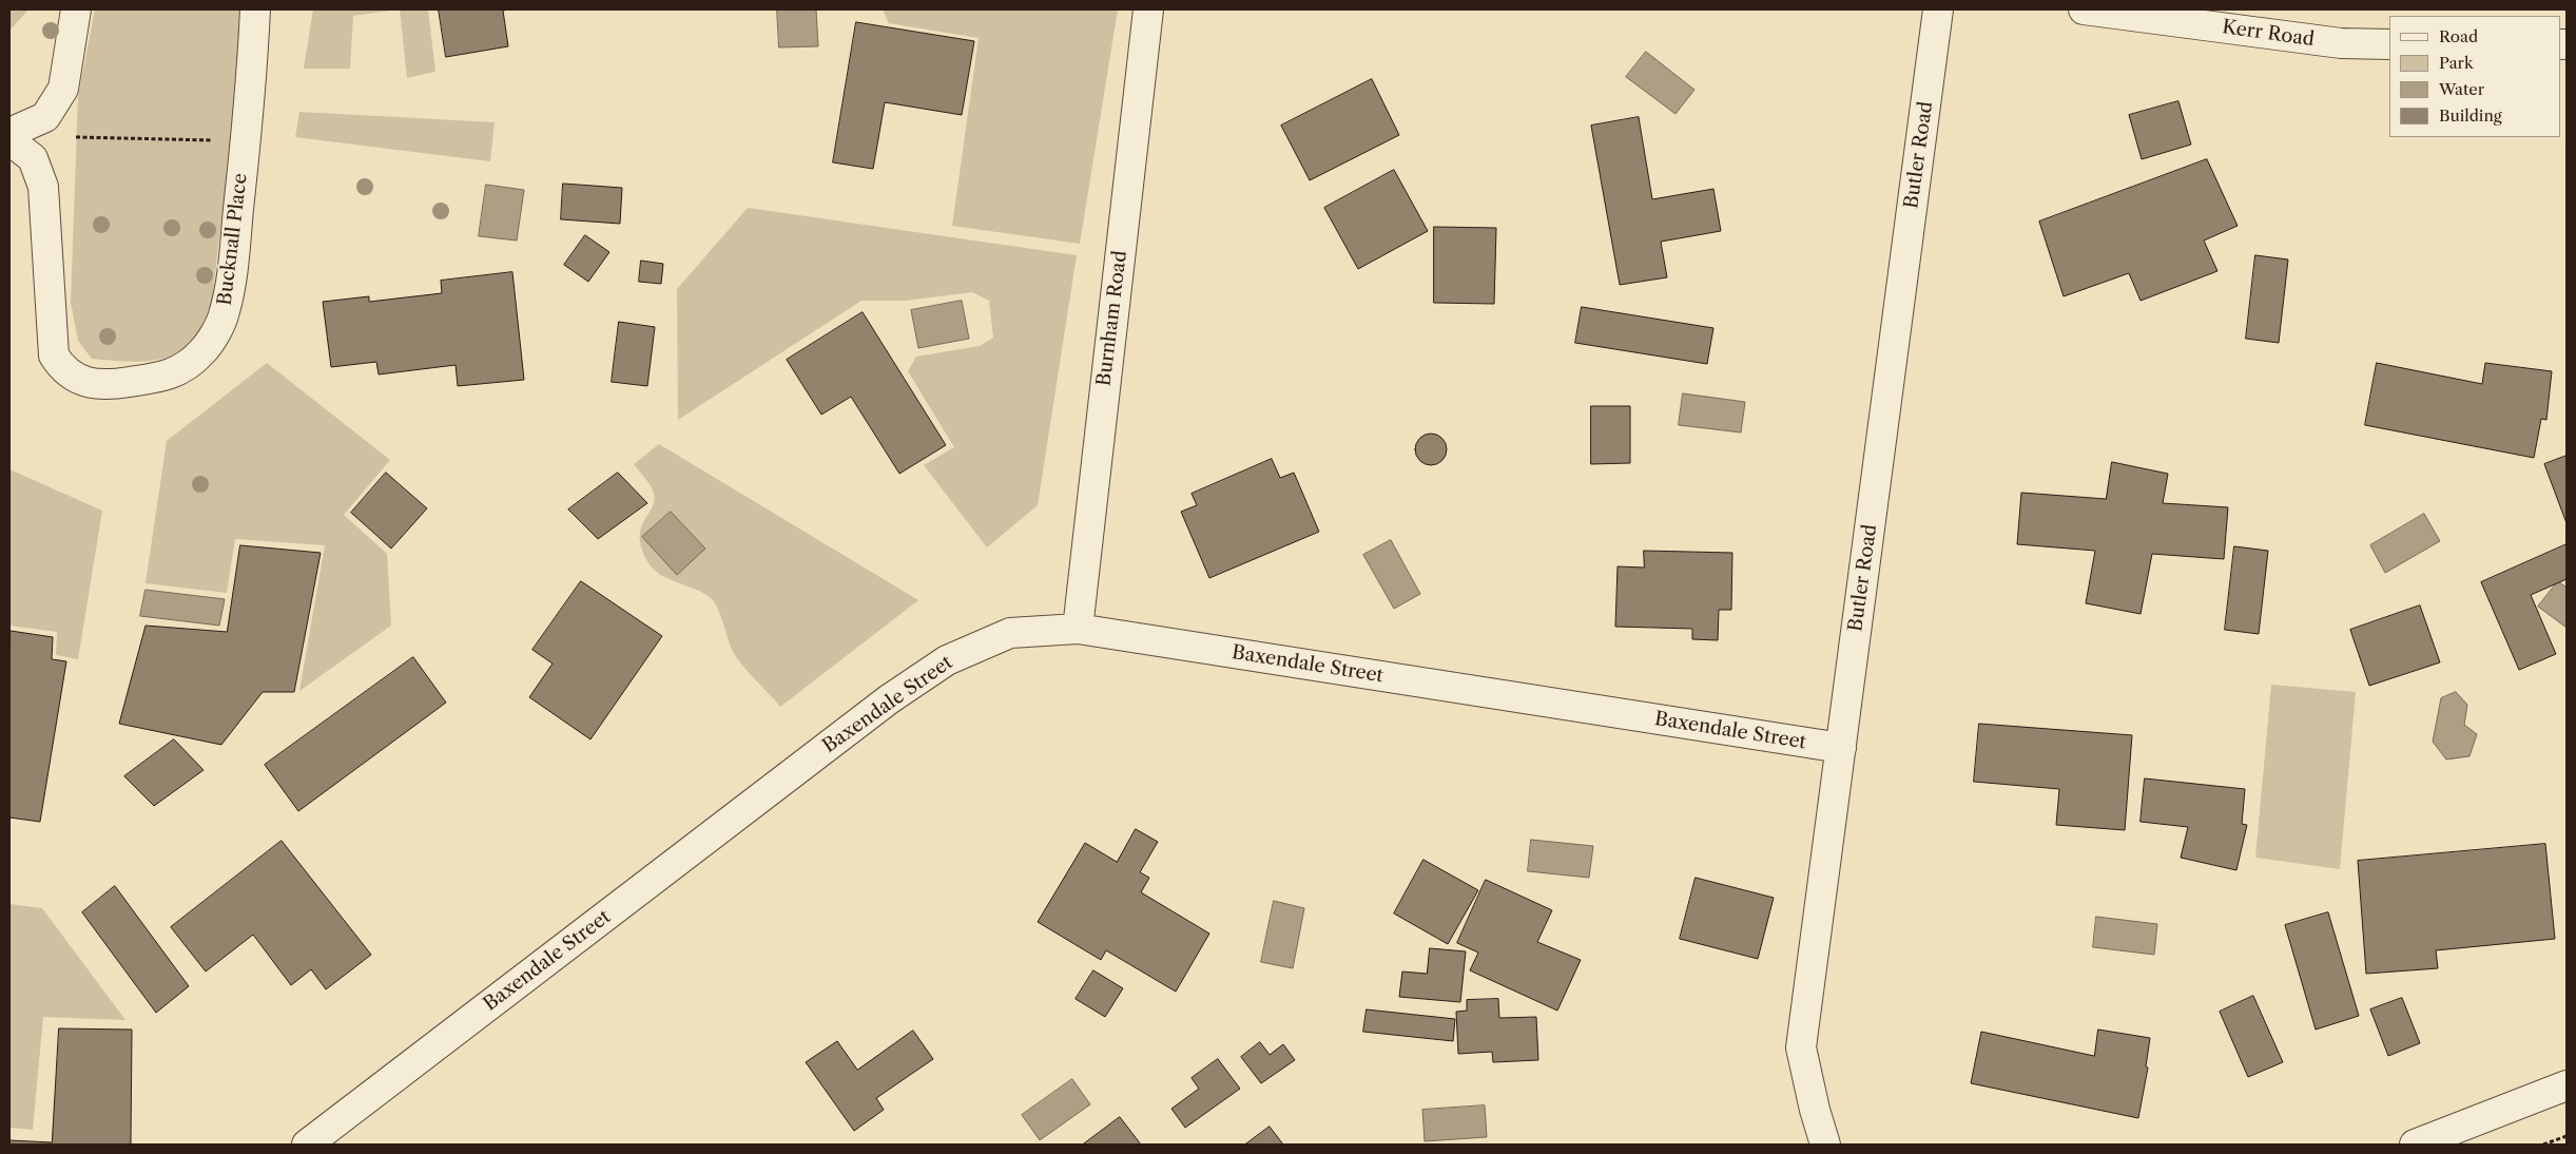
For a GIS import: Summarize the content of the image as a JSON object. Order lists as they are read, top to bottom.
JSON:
{
  "streets": {
    "street": [
      "Kerr Road",
      "Butler Road",
      "Bucknall Place",
      "Burnham Road",
      "Baxendale Street"
    ]
  },
  "crossings": [
    ["Butler Road", "Baxendale Street"],
    ["Burnham Road", "Baxendale Street"]
  ],
  "legend": [
    "Road",
    "Park",
    "Water",
    "Building"
  ]
}
